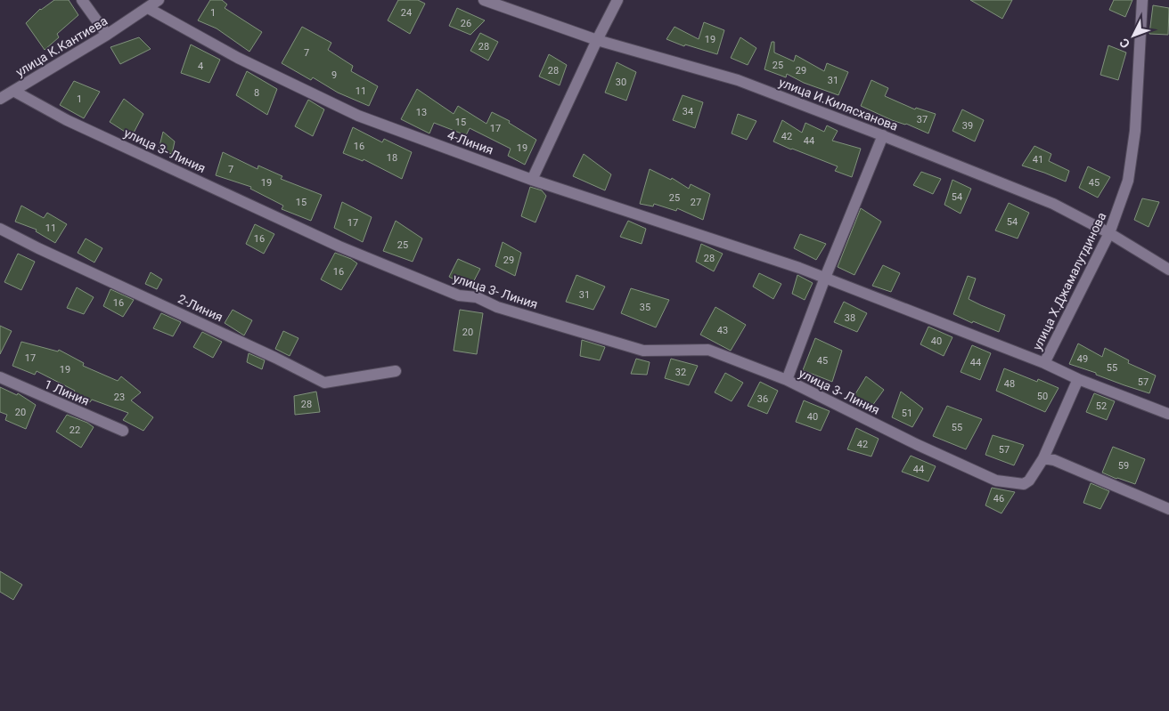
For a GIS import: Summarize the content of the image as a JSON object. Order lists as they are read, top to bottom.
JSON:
{
  "streets": {
    "street": [
      "улица К.Кантиева",
      "улица И.Килясханова",
      "4-Линия",
      "улица 3- Линия",
      "улица Х.Джамалутдинова",
      "2-Линия",
      "1 Линия"
    ]
  },
  "crossings": [
    ["улица К.Кантиева", "4-Линия"],
    ["улица К.Кантиева", "улица 3- Линия"],
    ["улица И.Килясханова", "улица Х.Джамалутдинова"],
    ["4-Линия", "улица Х.Джамалутдинова"]
  ],
  "house_numbers": [
    "1",
    "24",
    "26",
    "19",
    "28",
    "7",
    "25",
    "4",
    "28",
    "29",
    "9",
    "31",
    "30",
    "11",
    "8",
    "1",
    "34",
    "13",
    "37",
    "15",
    "39",
    "17",
    "42",
    "44",
    "16",
    "19",
    "18",
    "41",
    "7",
    "19",
    "45",
    "54",
    "25",
    "15",
    "27",
    "54",
    "17",
    "11",
    "16",
    "25",
    "28",
    "29",
    "16",
    "31",
    "16",
    "35",
    "38",
    "43",
    "20",
    "40",
    "17",
    "49",
    "45",
    "44",
    "55",
    "19",
    "32",
    "57",
    "48",
    "50",
    "23",
    "36",
    "28",
    "52",
    "20",
    "51",
    "40",
    "55",
    "22",
    "42",
    "57",
    "59",
    "44",
    "46"
  ],
  "north": "bottom left"
}
